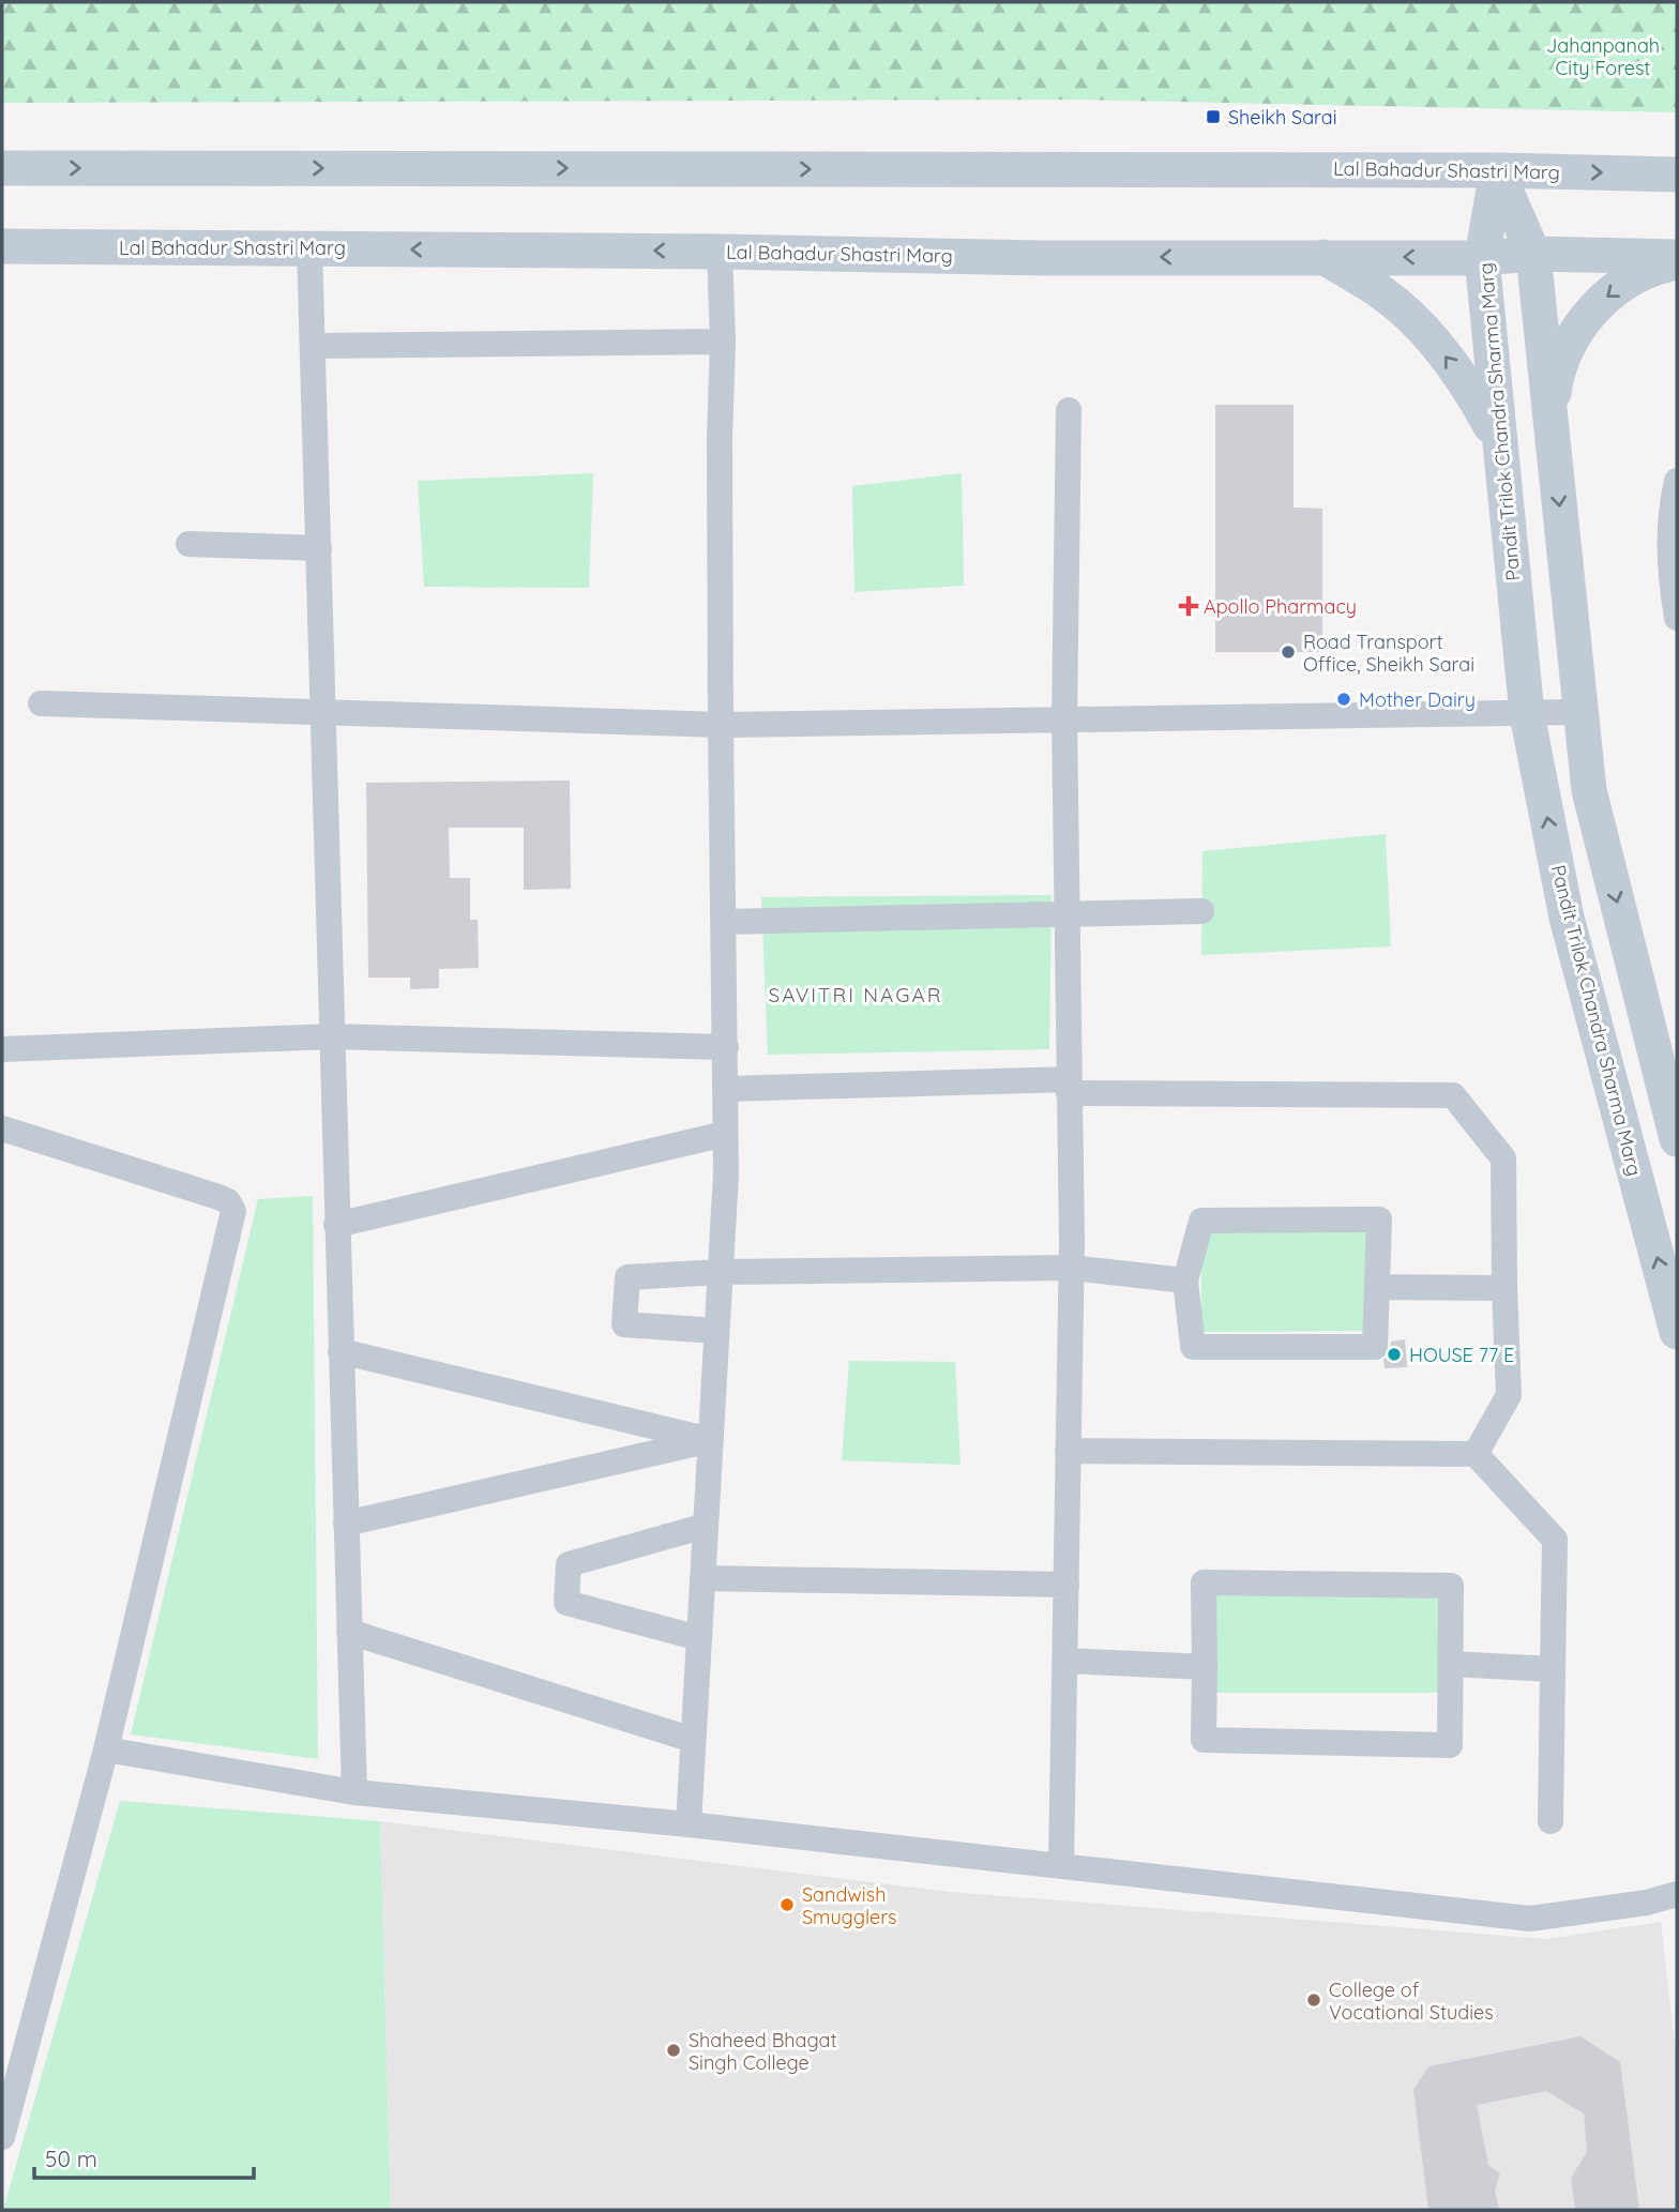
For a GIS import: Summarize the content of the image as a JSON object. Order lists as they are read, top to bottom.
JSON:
{
  "streets": {
    "main road": ["Lal Bahadur Shastri Marg", "Pandit Trilok Chandra Sharma Marg"]
  },
  "crossings": [
    ["Lal Bahadur Shastri Marg", "Pandit Trilok Chandra Sharma Marg"]
  ],
  "districts": ["SAVITRI NAGAR"],
  "parks": ["Jahanpanah City Forest"],
  "places": {
    "transit": ["Sheikh Sarai"],
    "health": ["Apollo Pharmacy"],
    "other": [
      "Road Transport Office, Sheikh Sarai",
      "Mother Dairy",
      "HOUSE 77 E",
      "Sandwish Smugglers",
      "College of Vocational Studies",
      "Shaheed Bhagat Singh College"
    ]
  },
  "scale_bar": "50 m"
}
